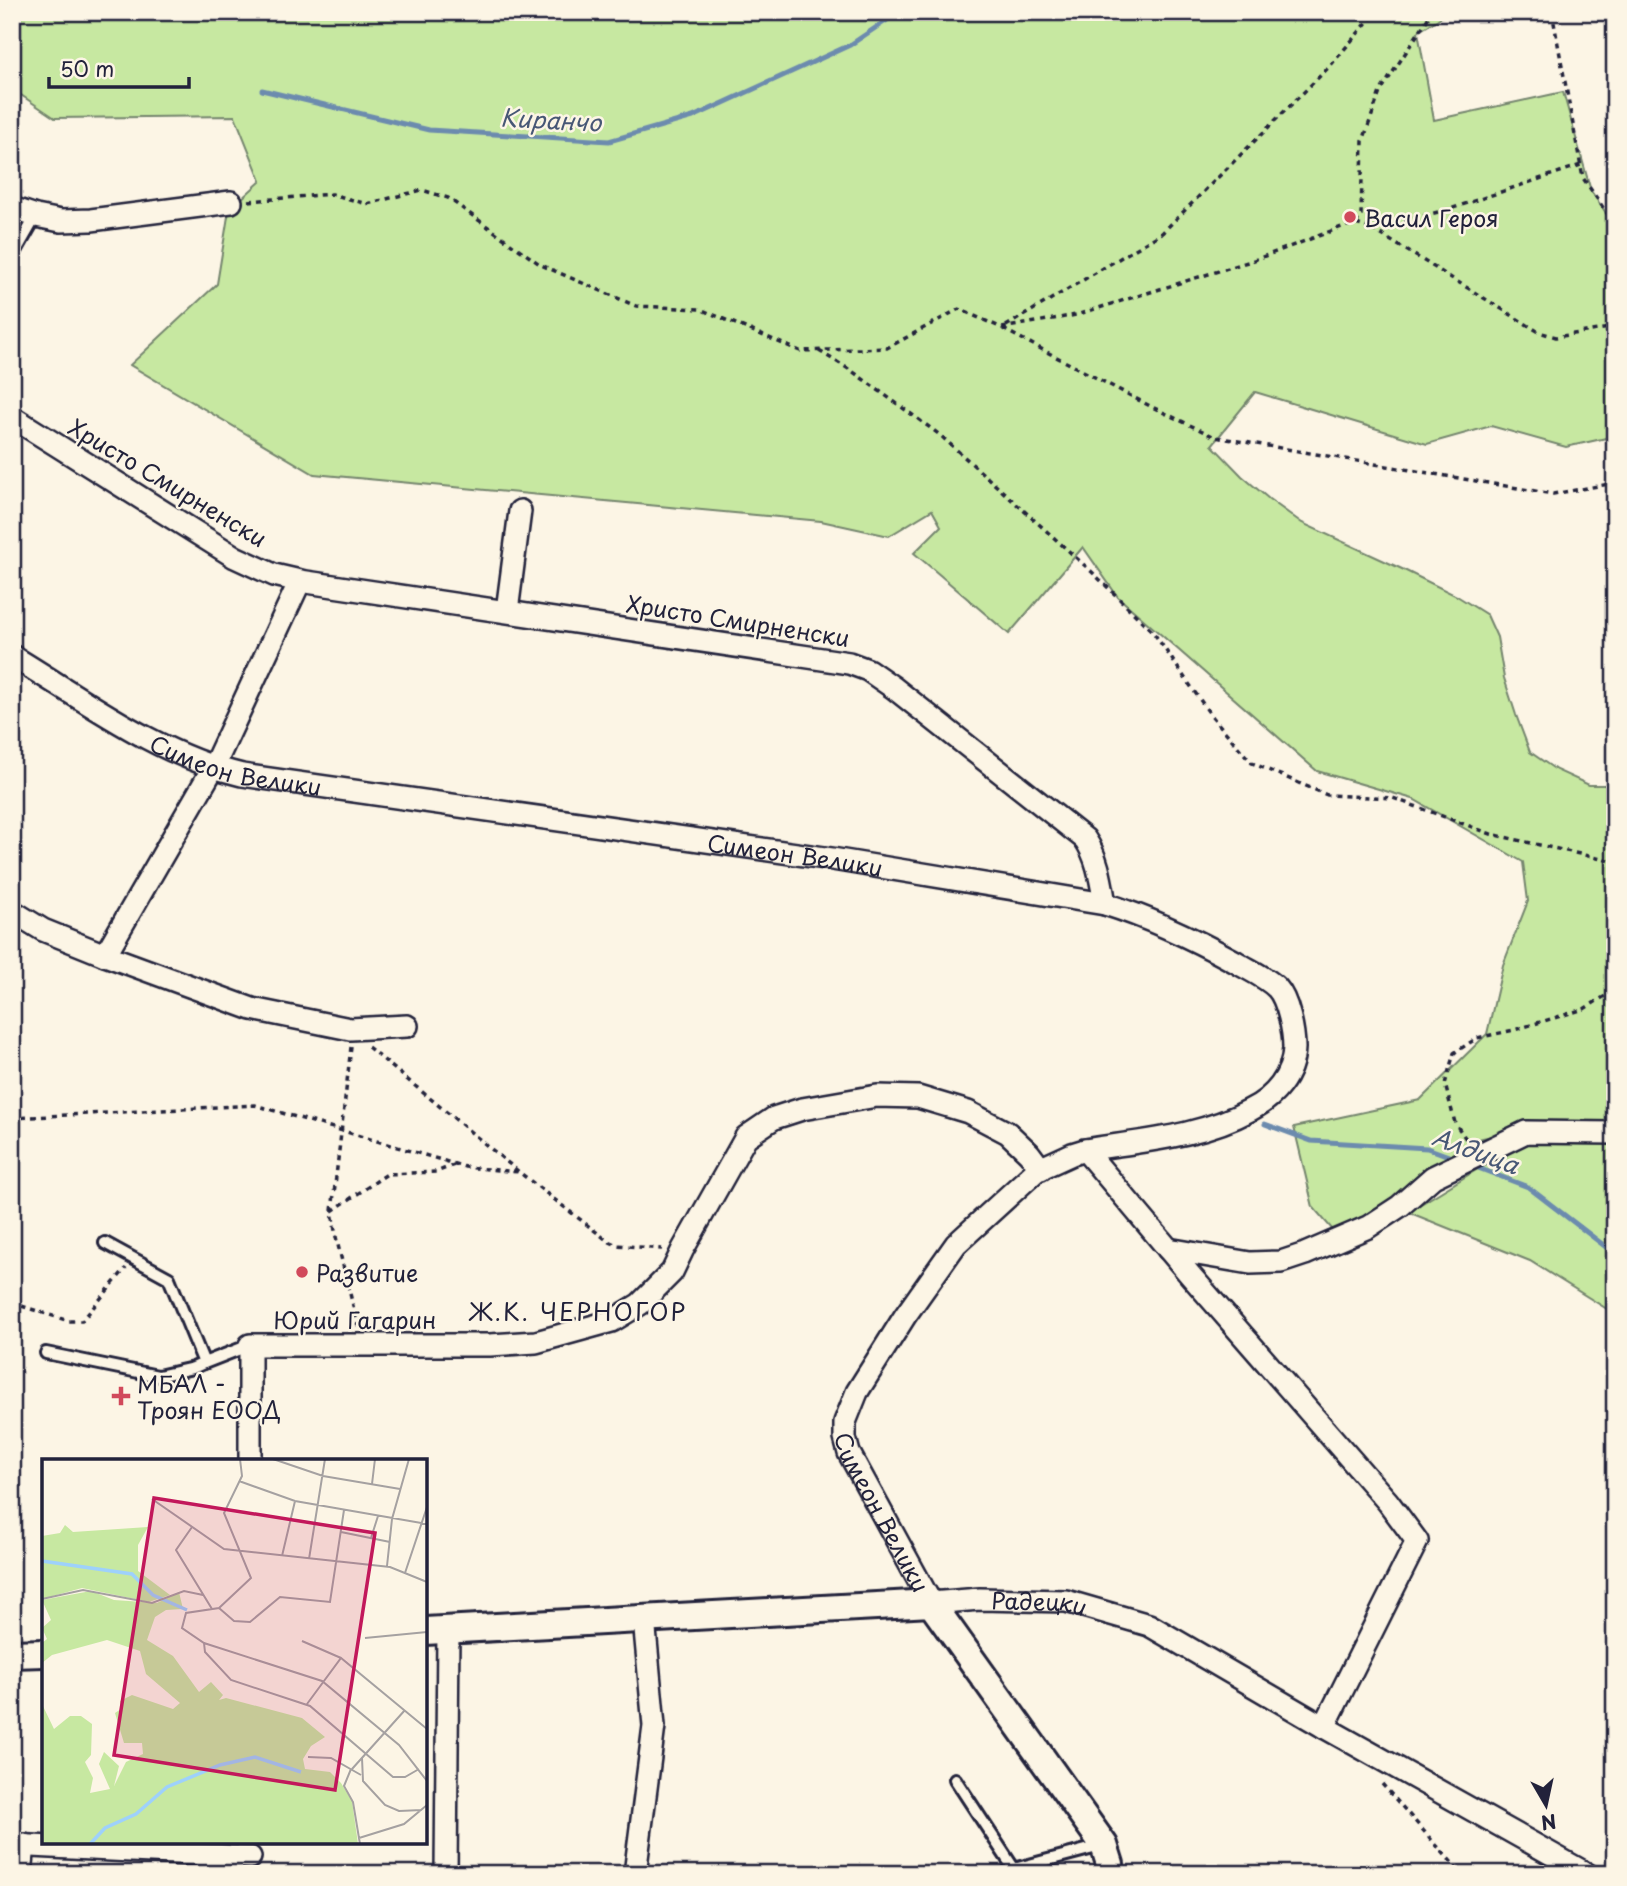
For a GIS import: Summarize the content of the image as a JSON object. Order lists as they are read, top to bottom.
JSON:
{
  "streets": {
    "street": [
      "Христо Смирненски",
      "Симеон Велики",
      "Юрий Гагарин",
      "Радецки"
    ]
  },
  "crossings": [
    ["Христо Смирненски", "Симеон Велики"],
    ["Симеон Велики", "Юрий Гагарин"],
    ["Симеон Велики", "Радецки"]
  ],
  "districts": ["Ж.К. ЧЕРНОГОР"],
  "water": ["Киранчо", "Алдица"],
  "places": {
    "other": ["Васил Героя", "Развитие"],
    "health": ["МБАЛ - Троян ЕООД"]
  },
  "scale_bar": "50 m",
  "north": "bottom"
}
